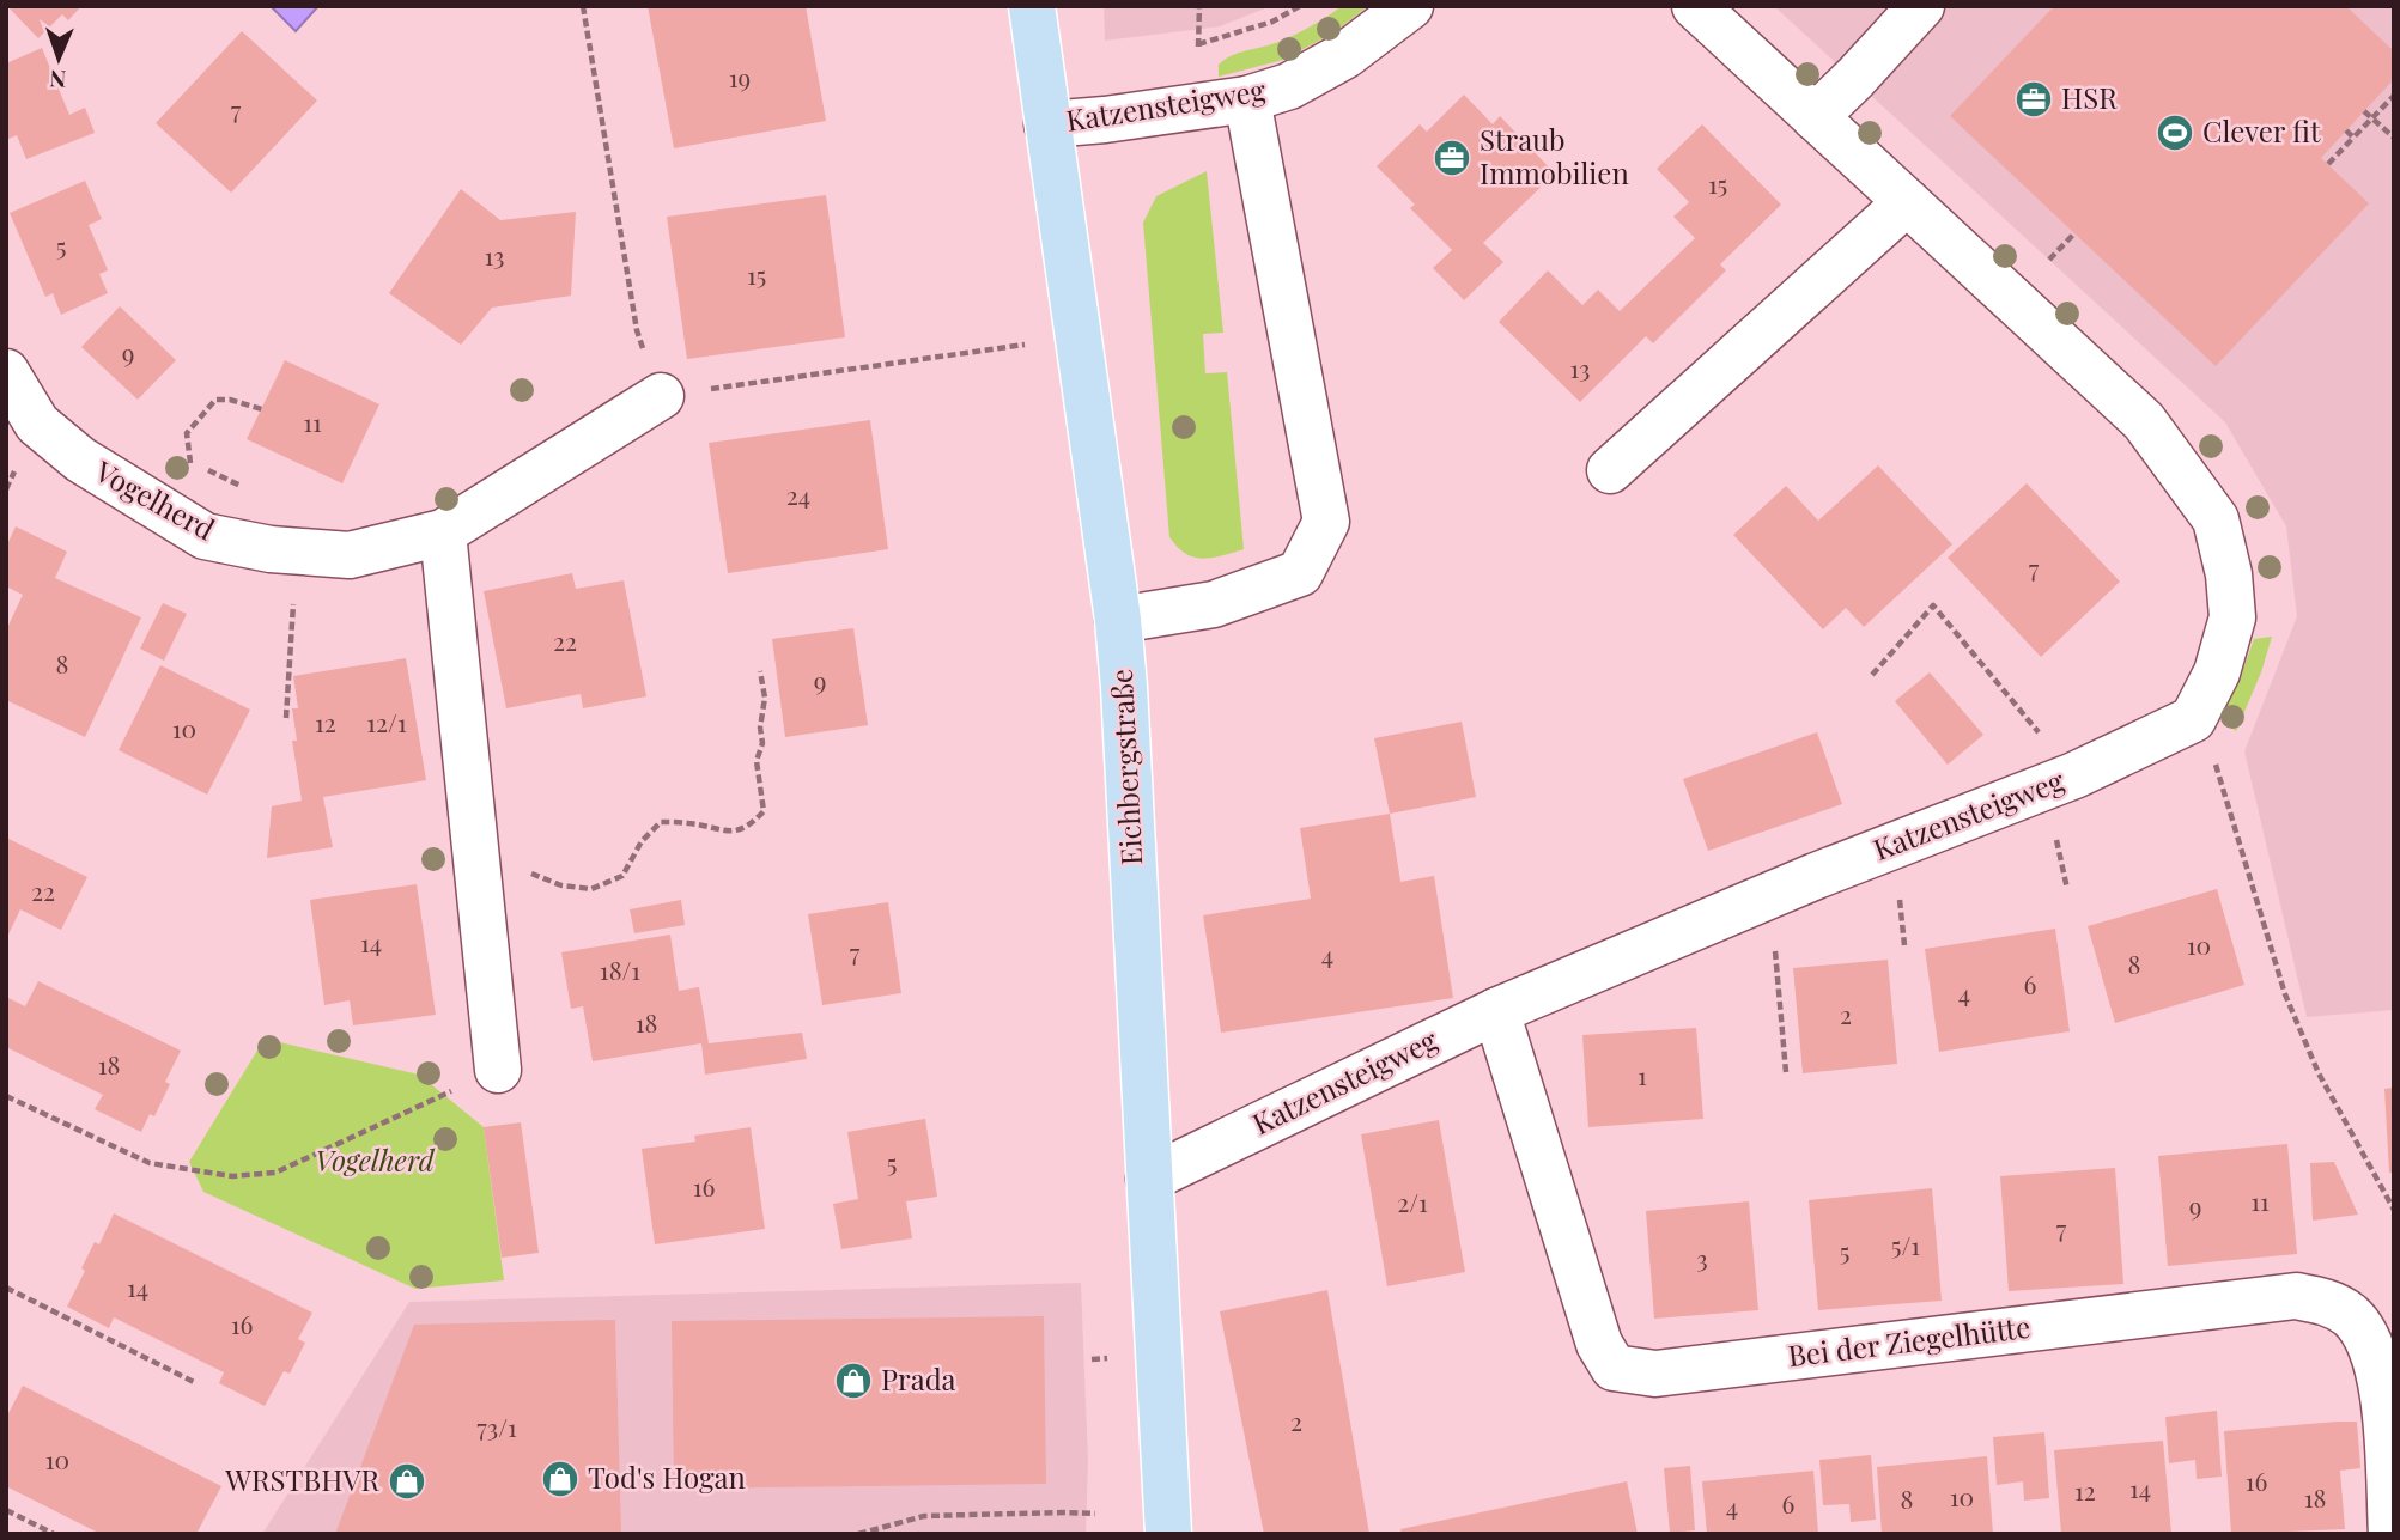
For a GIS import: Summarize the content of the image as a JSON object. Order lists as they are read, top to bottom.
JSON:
{
  "streets": {
    "main road": ["Eichbergstraße"],
    "street": ["Katzensteigweg", "Vogelherd", "Bei der Ziegelhütte"]
  },
  "crossings": [
    ["Katzensteigweg", "Eichbergstraße"],
    ["Katzensteigweg", "Bei der Ziegelhütte"]
  ],
  "parks": ["Vogelherd"],
  "places": {
    "office": ["HSR", "Straub Immobilien"],
    "sports": ["Clever fit"],
    "shop": ["Prada", "Tod's Hogan", "WRSTBHVR"]
  },
  "house_numbers": [
    "19",
    "7",
    "15",
    "5",
    "13",
    "15",
    "9",
    "13",
    "11",
    "24",
    "7",
    "22",
    "8",
    "9",
    "12",
    "12/1",
    "10",
    "22",
    "14",
    "10",
    "7",
    "4",
    "8",
    "18/1",
    "6",
    "4",
    "2",
    "18",
    "18",
    "1",
    "5",
    "16",
    "11",
    "2/1",
    "9",
    "7",
    "5/1",
    "5",
    "3",
    "14",
    "16",
    "2",
    "73/1",
    "10",
    "16",
    "14",
    "12",
    "10",
    "18",
    "8",
    "6",
    "4"
  ],
  "north": "bottom"
}
